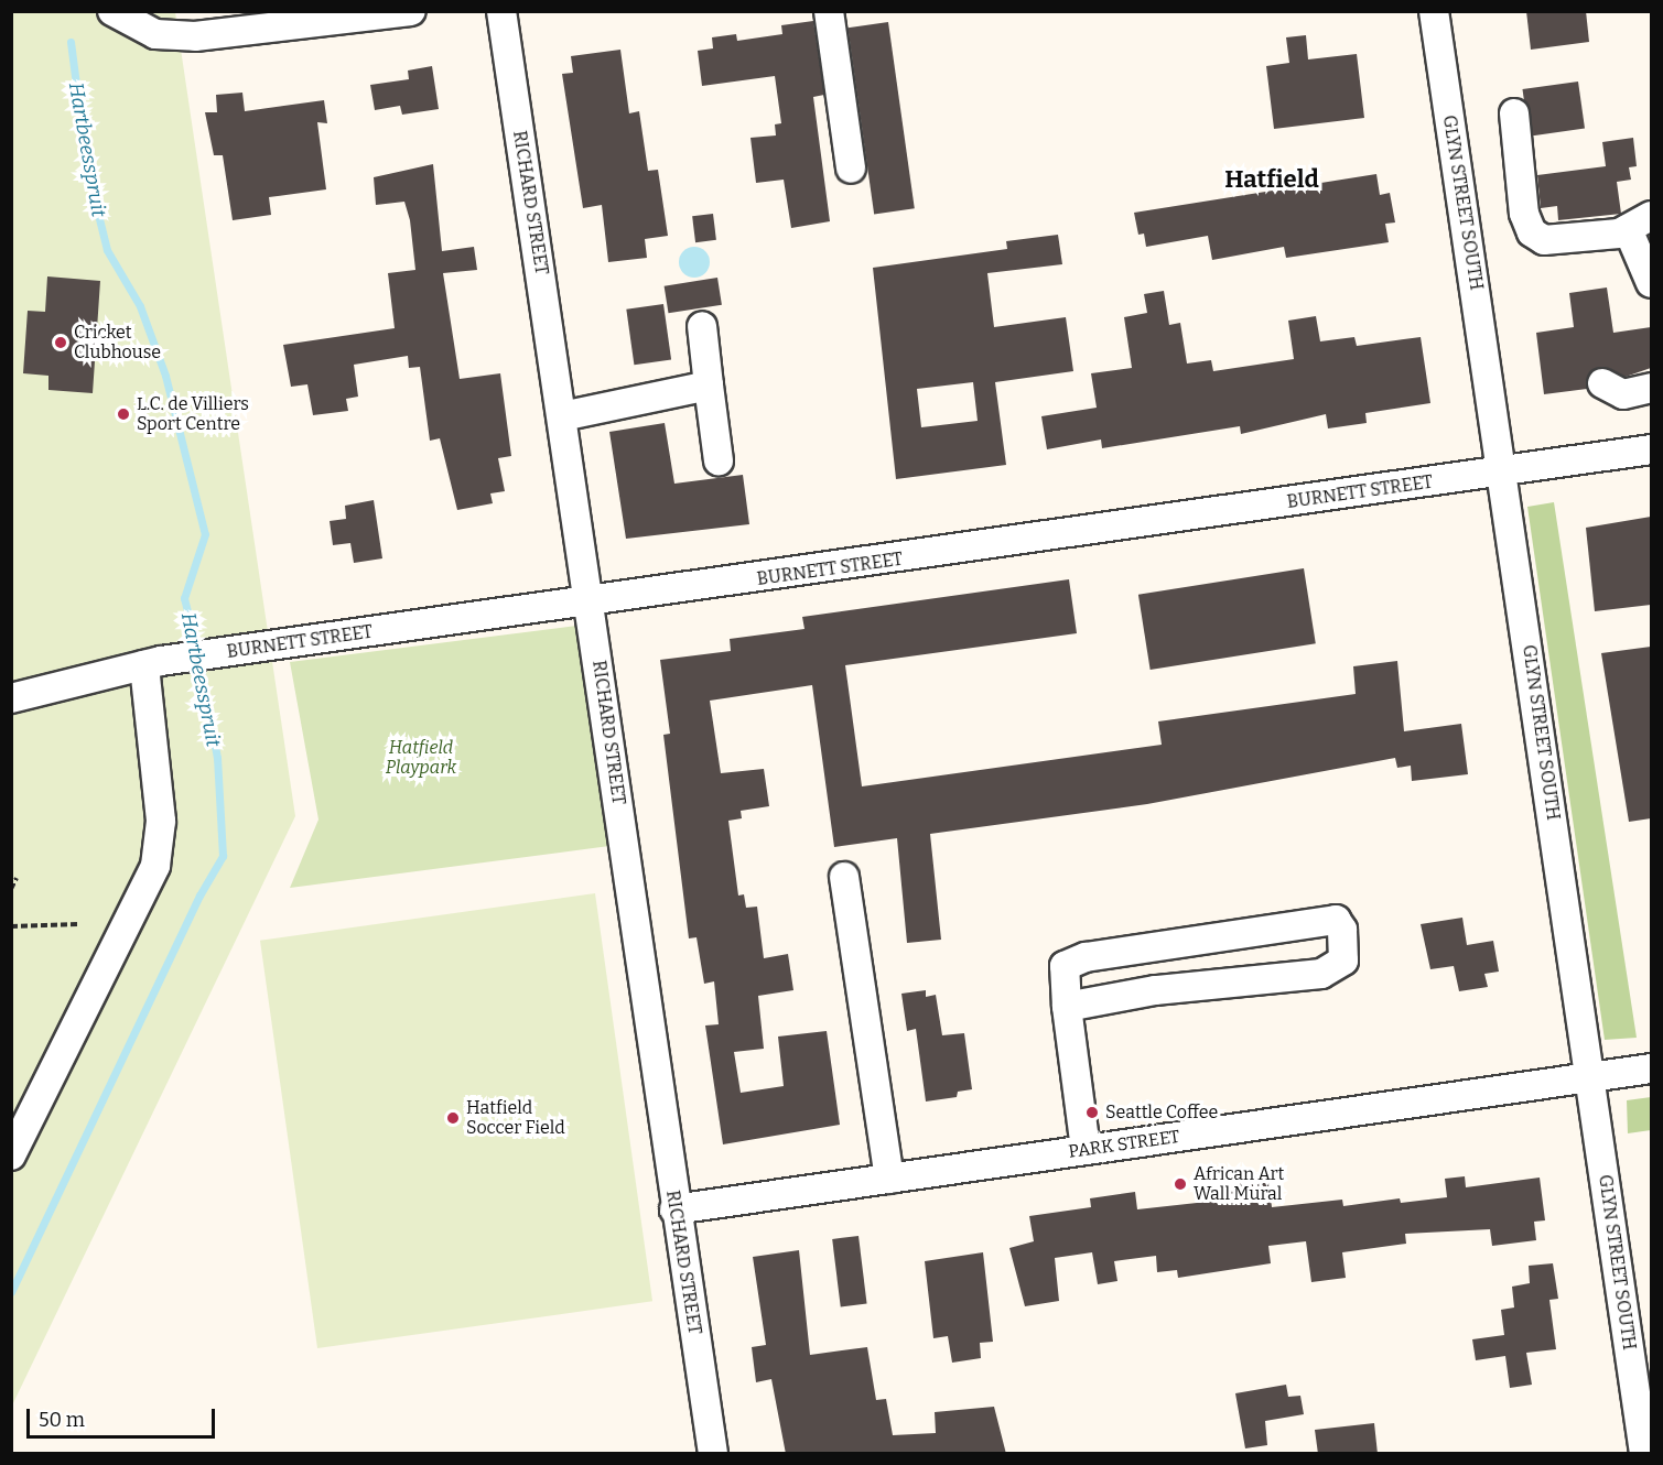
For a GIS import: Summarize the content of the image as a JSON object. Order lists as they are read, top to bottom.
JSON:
{
  "streets": {
    "street": [
      "RICHARD STREET",
      "GLYN STREET SOUTH",
      "BURNETT STREET",
      "PARK STREET"
    ]
  },
  "crossings": [
    ["RICHARD STREET", "BURNETT STREET"],
    ["RICHARD STREET", "PARK STREET"],
    ["GLYN STREET SOUTH", "BURNETT STREET"],
    ["GLYN STREET SOUTH", "PARK STREET"]
  ],
  "districts": ["Hatfield"],
  "water": ["Hartbeesspruit"],
  "parks": ["Hatfield Playpark"],
  "places": [
    "Cricket Clubhouse",
    "L.C. de Villiers Sport Centre",
    "Seattle Coffee",
    "Hatfield Soccer Field",
    "African Art Wall Mural"
  ],
  "scale_bar": "50 m"
}
